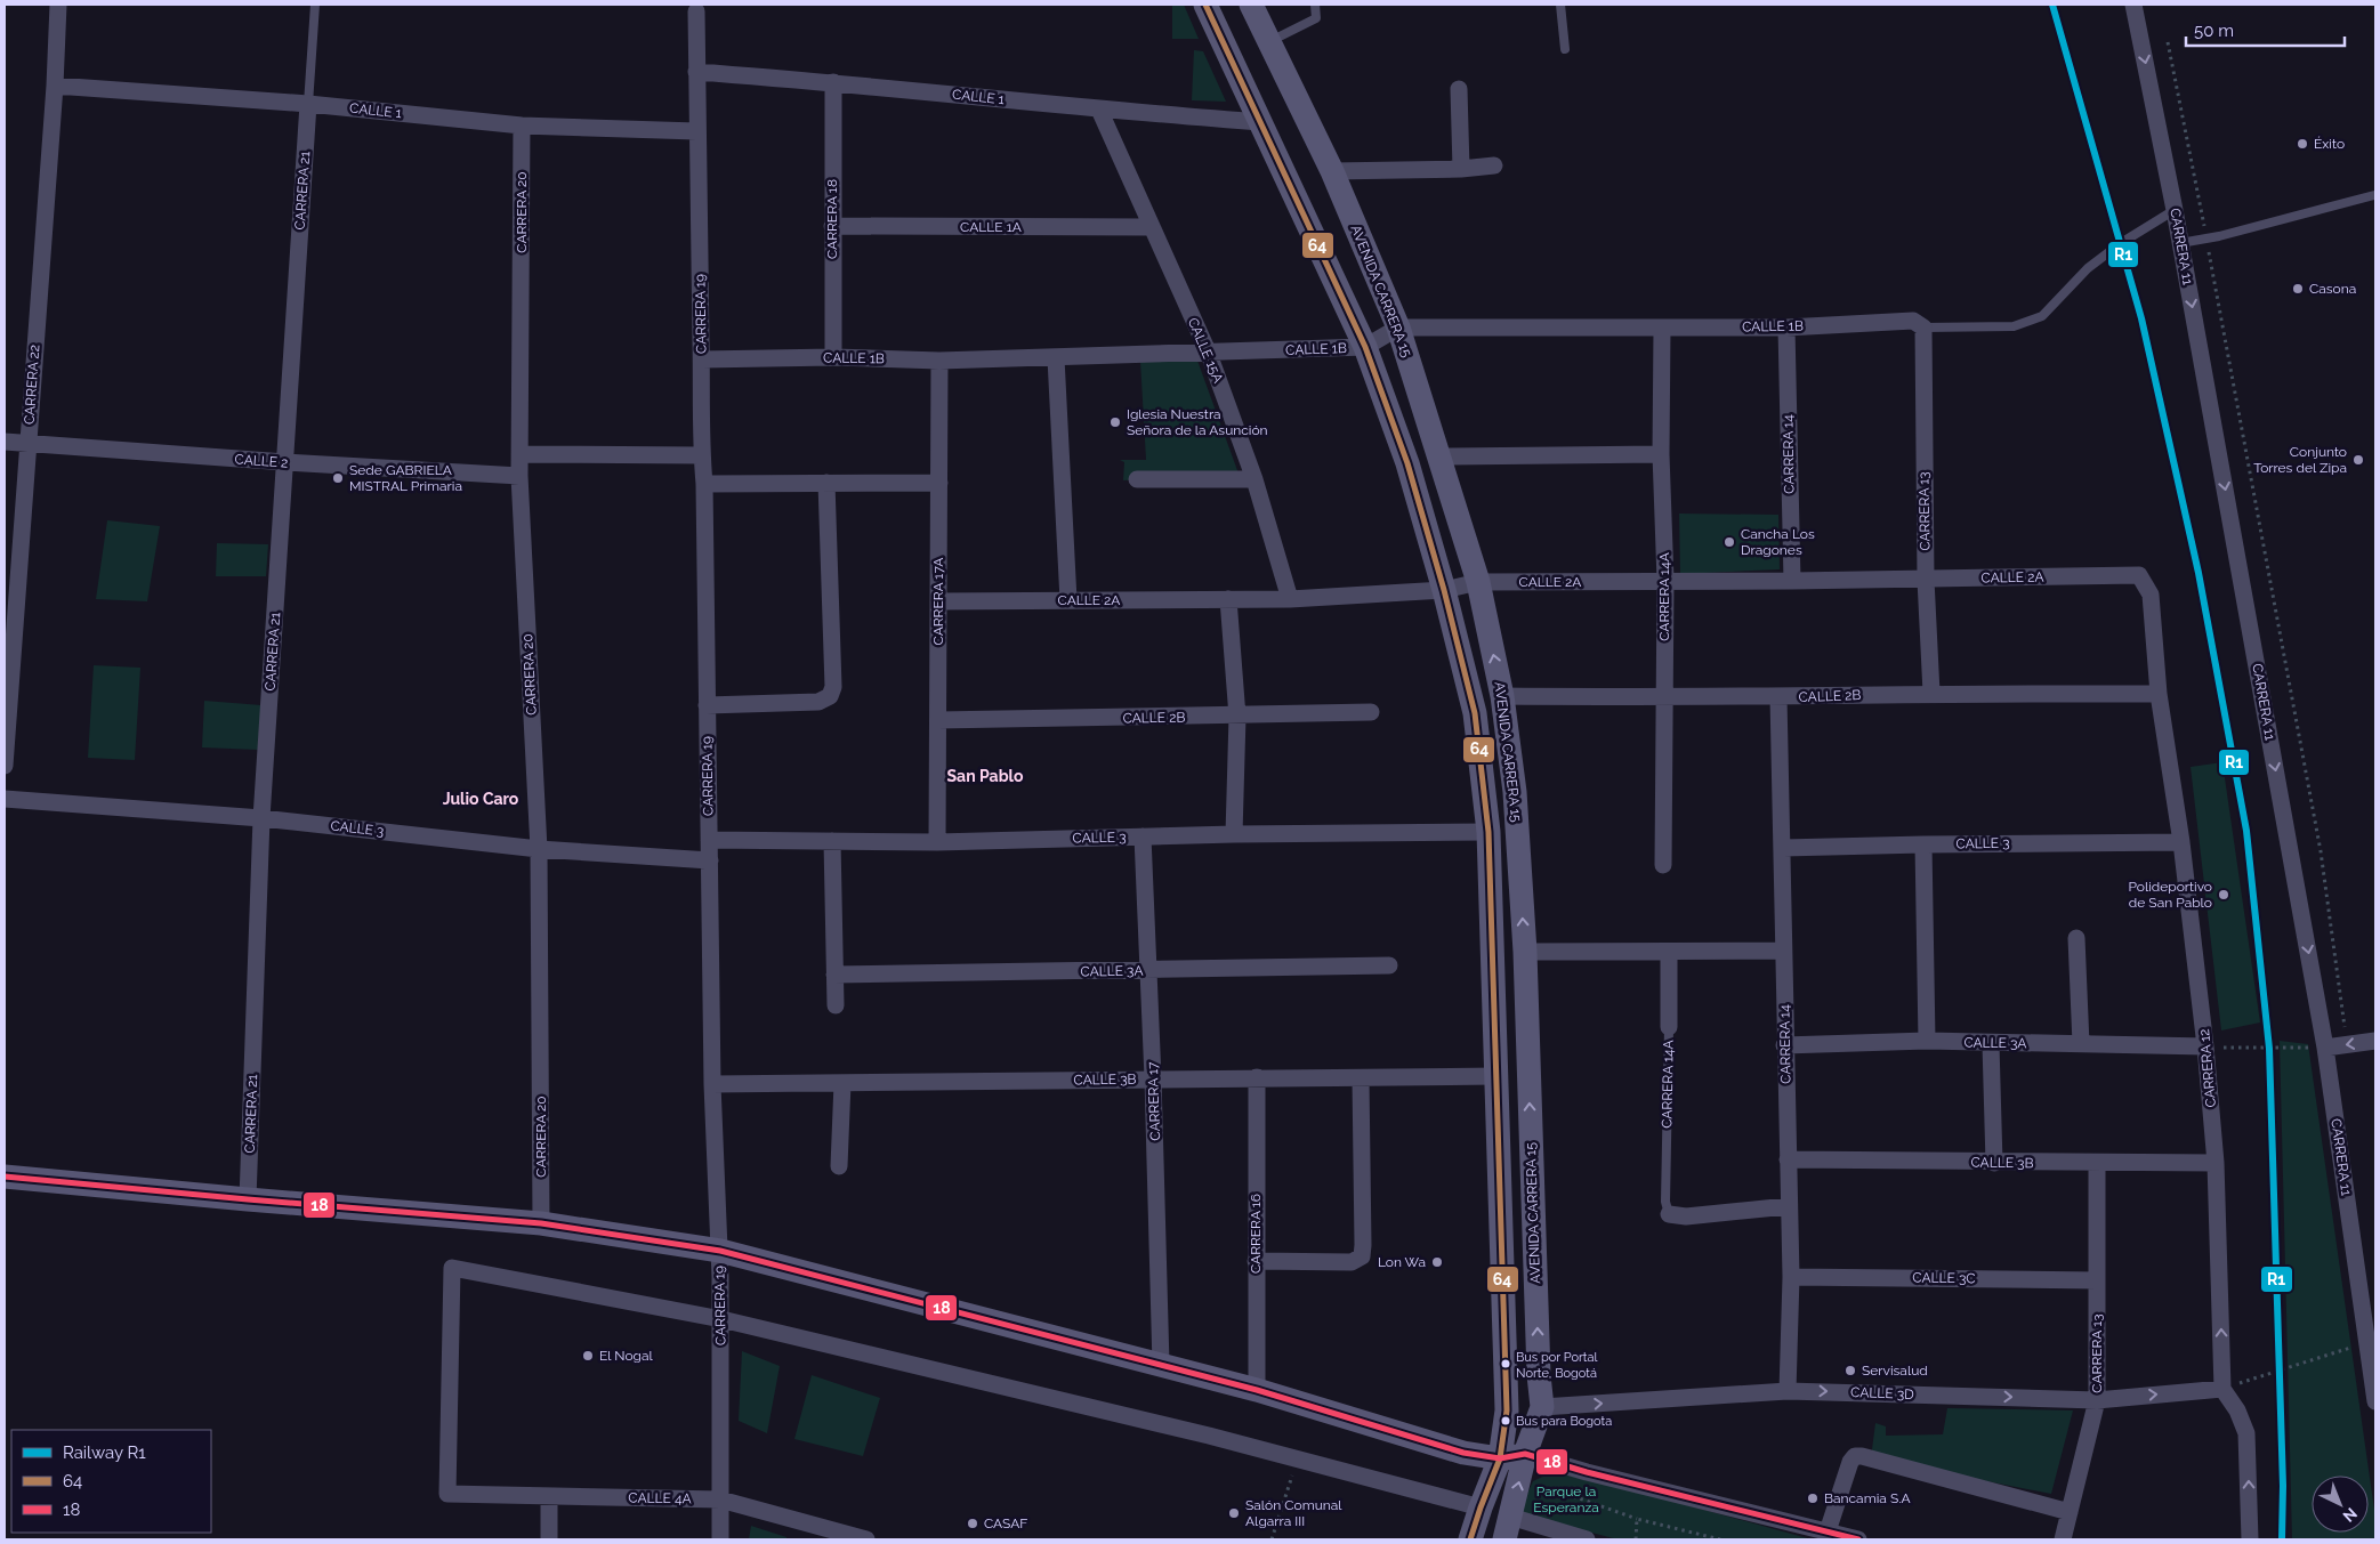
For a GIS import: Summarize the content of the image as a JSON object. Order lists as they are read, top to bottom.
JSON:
{
  "streets": {
    "main road": ["AVENIDA CARRERA 15"],
    "street": [
      "CALLE 1",
      "CARRERA 21",
      "CARRERA 20",
      "CARRERA 18",
      "CALLE 1A",
      "CARRERA 11",
      "CARRERA 19",
      "CALLE 1B",
      "CALLE 15A",
      "CARRERA 22",
      "CARRERA 14",
      "CALLE 2",
      "CARRERA 13",
      "CALLE 2A",
      "CARRERA 14A",
      "CARRERA 17A",
      "CALLE 2B",
      "CALLE 3",
      "CALLE 3A",
      "CARRERA 12",
      "CALLE 3B",
      "CARRERA 17",
      "CARRERA 16",
      "CALLE 3C",
      "CALLE 3D",
      "CALLE 4A"
    ]
  },
  "crossings": [
    ["CALLE 1", "CARRERA 21"],
    ["CALLE 1", "CARRERA 20"],
    ["CALLE 1", "CARRERA 18"],
    ["CALLE 1", "AVENIDA CARRERA 15"],
    ["CALLE 1", "CARRERA 19"],
    ["CALLE 1", "CALLE 15A"],
    ["CALLE 1", "CARRERA 22"],
    ["CARRERA 21", "CALLE 2"],
    ["CARRERA 21", "CALLE 3"],
    ["CARRERA 20", "CALLE 2"],
    ["CARRERA 20", "CALLE 3"],
    ["CARRERA 18", "CALLE 1A"],
    ["CARRERA 18", "CALLE 1B"],
    ["CALLE 1A", "CALLE 15A"],
    ["AVENIDA CARRERA 15", "CALLE 1B"],
    ["AVENIDA CARRERA 15", "CALLE 2A"],
    ["AVENIDA CARRERA 15", "CALLE 2B"],
    ["AVENIDA CARRERA 15", "CALLE 3"],
    ["AVENIDA CARRERA 15", "CALLE 3B"],
    ["AVENIDA CARRERA 15", "CALLE 3D"],
    ["CARRERA 19", "CALLE 1B"],
    ["CARRERA 19", "CALLE 3"],
    ["CARRERA 19", "CALLE 3B"],
    ["CARRERA 19", "CALLE 4A"],
    ["CALLE 1B", "CALLE 15A"],
    ["CALLE 1B", "CARRERA 14"],
    ["CALLE 1B", "CARRERA 13"],
    ["CALLE 1B", "CARRERA 14A"],
    ["CALLE 1B", "CARRERA 17A"],
    ["CALLE 15A", "CALLE 2A"],
    ["CARRERA 22", "CALLE 2"],
    ["CARRERA 14", "CALLE 2A"],
    ["CARRERA 14", "CALLE 2B"],
    ["CARRERA 14", "CALLE 3"],
    ["CARRERA 14", "CALLE 3A"],
    ["CARRERA 14", "CALLE 3B"],
    ["CARRERA 14", "CALLE 3C"],
    ["CARRERA 14", "CALLE 3D"],
    ["CARRERA 13", "CALLE 2A"],
    ["CARRERA 13", "CALLE 2B"],
    ["CARRERA 13", "CALLE 3B"],
    ["CARRERA 13", "CALLE 3C"],
    ["CARRERA 13", "CALLE 3D"],
    ["CALLE 2A", "CARRERA 14A"],
    ["CALLE 2A", "CARRERA 17A"],
    ["CALLE 2A", "CARRERA 12"],
    ["CARRERA 14A", "CALLE 2B"],
    ["CARRERA 17A", "CALLE 2B"],
    ["CARRERA 17A", "CALLE 3"],
    ["CALLE 2B", "CARRERA 12"],
    ["CALLE 3", "CARRERA 12"],
    ["CALLE 3", "CARRERA 17"],
    ["CALLE 3A", "CARRERA 12"],
    ["CALLE 3A", "CARRERA 17"],
    ["CARRERA 12", "CALLE 3B"],
    ["CARRERA 12", "CALLE 3D"],
    ["CALLE 3B", "CARRERA 17"],
    ["CALLE 3B", "CARRERA 16"]
  ],
  "one_way": ["CARRERA 11"],
  "districts": ["San Pablo", "Julio Caro"],
  "parks": ["Parque la Esperanza"],
  "places": [
    "Éxito",
    "Casona",
    "Iglesia Nuestra Señora de la Asunción",
    "Conjunto Torres del Zipa",
    "Sede GABRIELA MISTRAL Primaria",
    "Cancha Los Dragones",
    "Polideportivo de San Pablo",
    "Lon Wa",
    "El Nogal",
    "Bus por Portal Norte, Bogotá",
    "Servisalud",
    "Bus para Bogota",
    "Bancamia S.A",
    "Salón Comunal Algarra III",
    "CASAF"
  ],
  "lines": ["rail line R1", "transit line 64", "transit line 18"],
  "legend": ["Railway R1", "64", "18"],
  "scale_bar": "50 m",
  "north": "bottom right"
}
